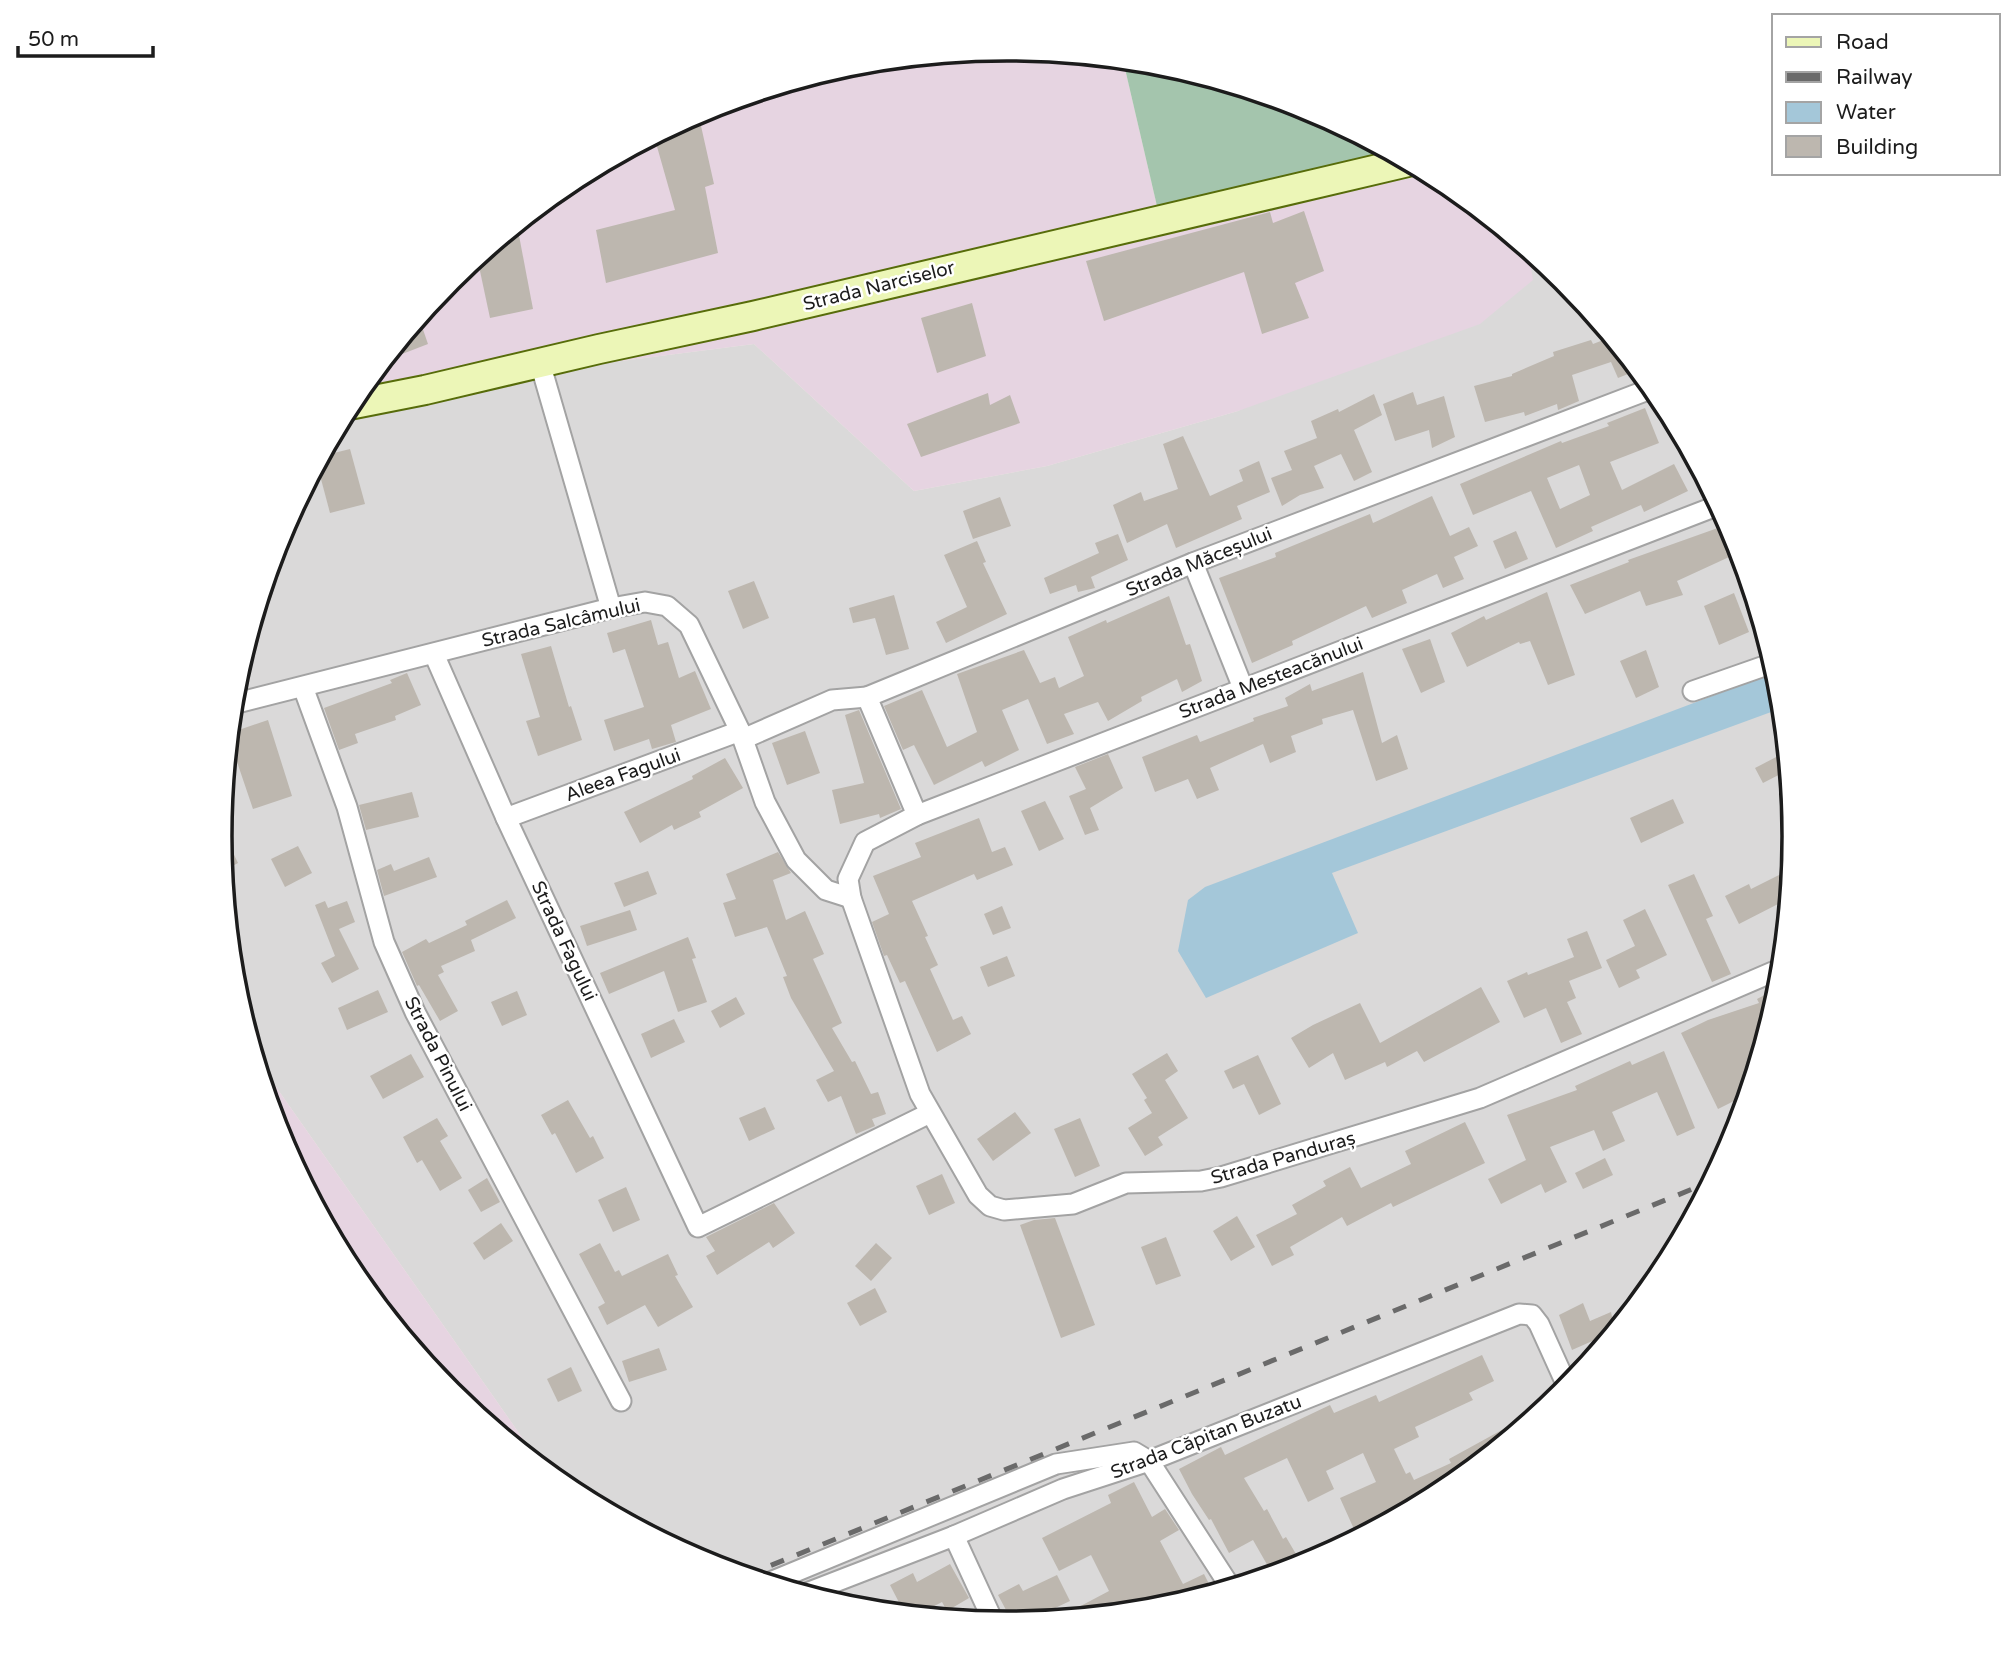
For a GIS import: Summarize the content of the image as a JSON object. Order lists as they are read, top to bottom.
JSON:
{
  "streets": {
    "main road": ["Strada Narciselor"],
    "street": [
      "Strada Măceșului",
      "Strada Salcâmului",
      "Strada Mesteacănului",
      "Aleea Fagului",
      "Strada Fagului",
      "Strada Pinului",
      "Strada Panduraș",
      "Strada Căpitan Buzatu"
    ]
  },
  "crossings": [
    ["Strada Măceșului", "Strada Salcâmului"],
    ["Strada Măceșului", "Aleea Fagului"],
    ["Strada Salcâmului", "Strada Mesteacănului"],
    ["Strada Salcâmului", "Aleea Fagului"],
    ["Strada Salcâmului", "Strada Fagului"],
    ["Strada Salcâmului", "Strada Pinului"],
    ["Strada Salcâmului", "Strada Panduraș"],
    ["Strada Mesteacănului", "Strada Panduraș"],
    ["Aleea Fagului", "Strada Fagului"],
    ["Strada Fagului", "Strada Panduraș"]
  ],
  "legend": [
    "Road",
    "Railway",
    "Water",
    "Building"
  ],
  "scale_bar": "50 m"
}
